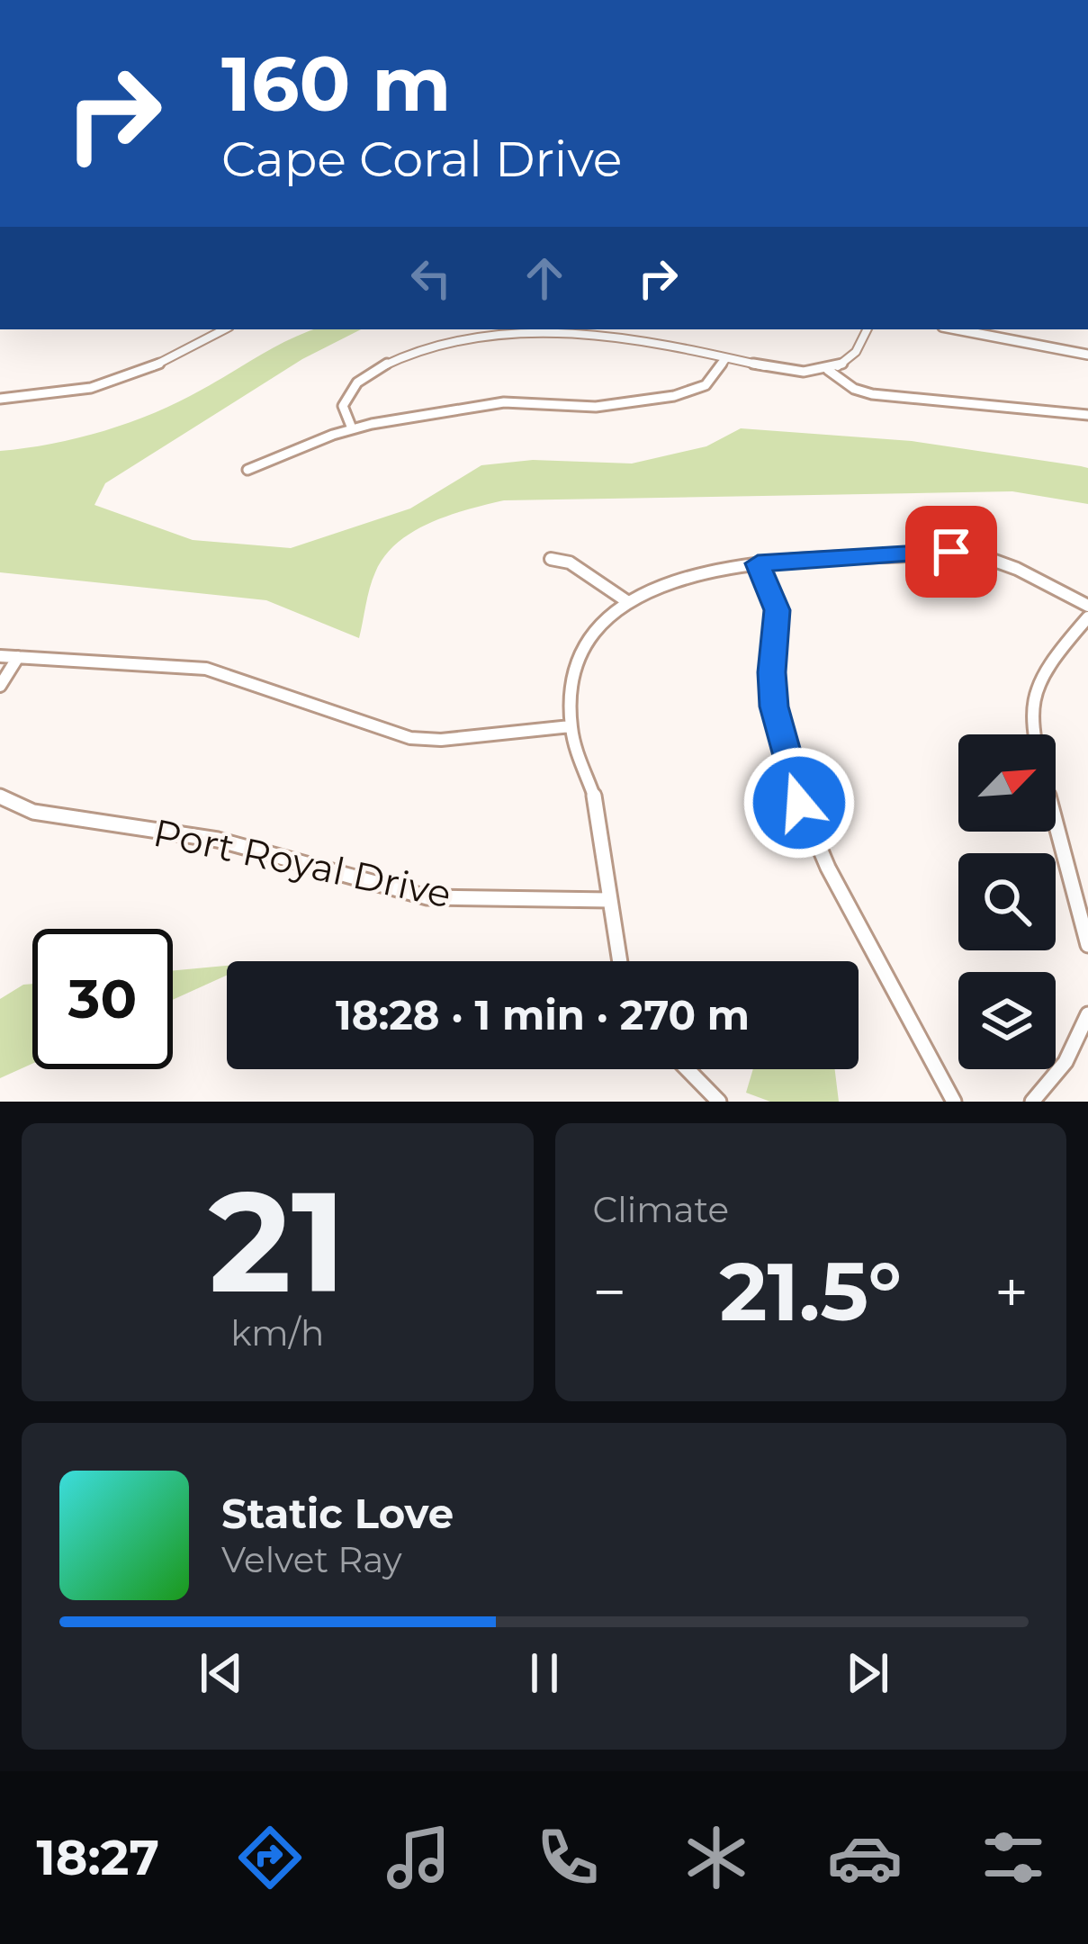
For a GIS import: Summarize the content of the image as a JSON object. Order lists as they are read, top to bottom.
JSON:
{
  "streets": {
    "street": ["Port Royal Drive"]
  },
  "north": "top right",
  "page": {
    "turn": ["160 m", "Cape Coral Drive"],
    "limit": "30",
    "trip": "18:28 · 1 min · 270 m",
    "tile": [
      ["21", "km/h"],
      "Climate"
    ],
    "heat": ["−", "21.5°", "+"],
    "song": ["Static Love", "Velvet Ray"],
    "tabs": "18:27"
  }
}
